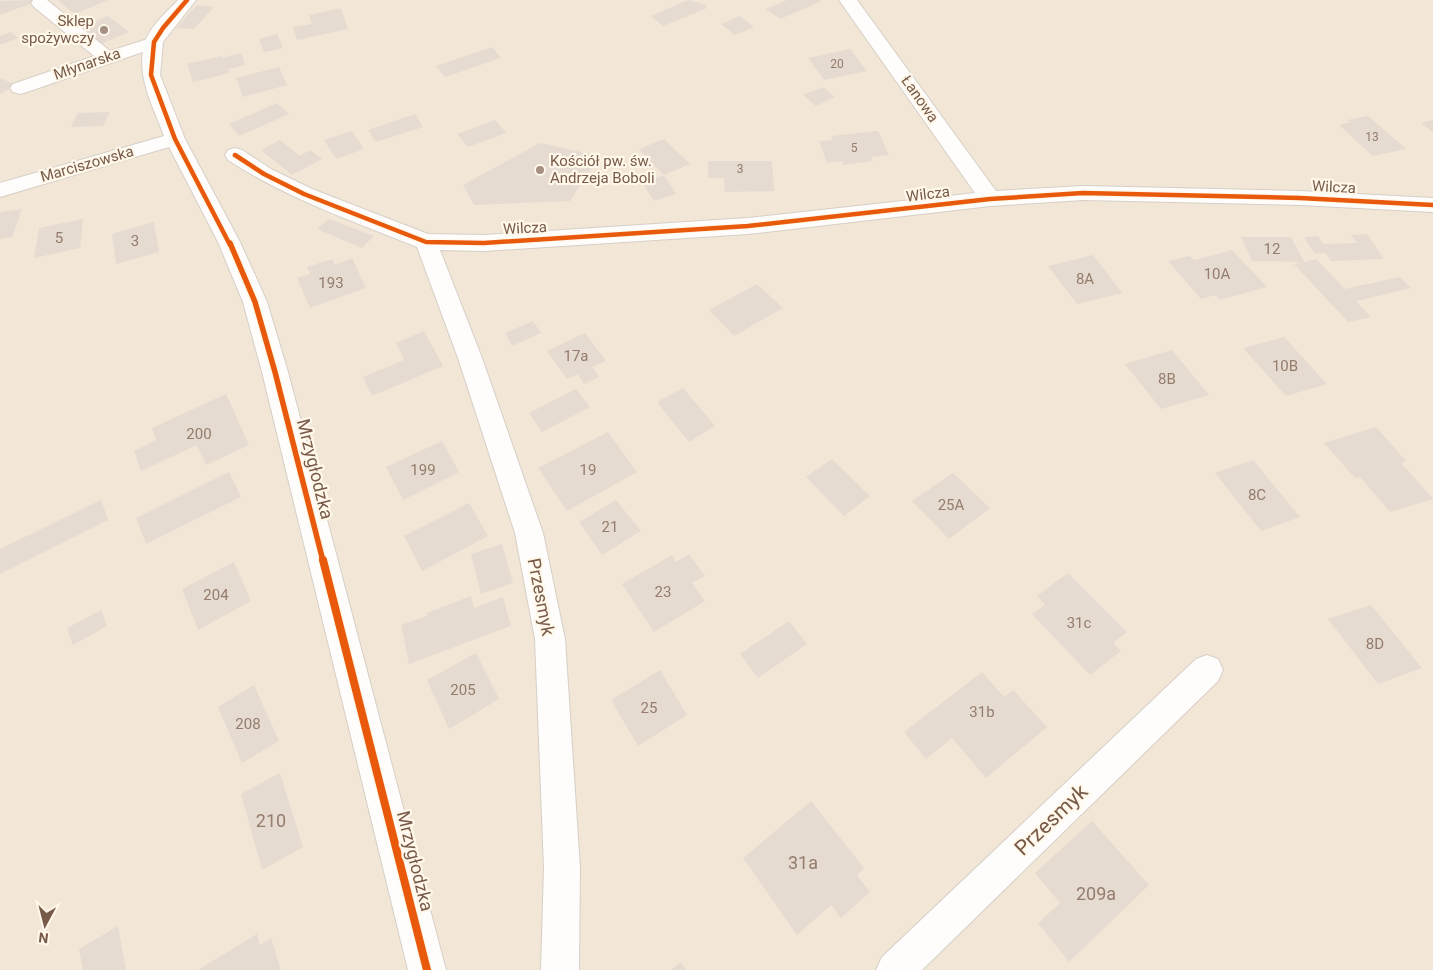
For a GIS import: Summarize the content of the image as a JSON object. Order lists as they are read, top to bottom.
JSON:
{
  "streets": {
    "street": [
      "Młynarska",
      "Łanowa",
      "Marciszowska",
      "Wilcza",
      "Mrzygłodzka",
      "Przesmyk"
    ]
  },
  "crossings": [
    ["Młynarska", "Mrzygłodzka"],
    ["Łanowa", "Wilcza"],
    ["Marciszowska", "Mrzygłodzka"],
    ["Wilcza", "Przesmyk"]
  ],
  "places": ["Sklep spożywczy", "Kościół pw. św. Andrzeja Boboli"],
  "house_numbers": [
    "20",
    "13",
    "5",
    "3",
    "5",
    "3",
    "12",
    "10A",
    "8A",
    "193",
    "17a",
    "10B",
    "8B",
    "200",
    "199",
    "19",
    "8C",
    "25A",
    "21",
    "23",
    "204",
    "31c",
    "8D",
    "205",
    "25",
    "31b",
    "208",
    "210",
    "31a",
    "209a"
  ],
  "north": "bottom"
}
